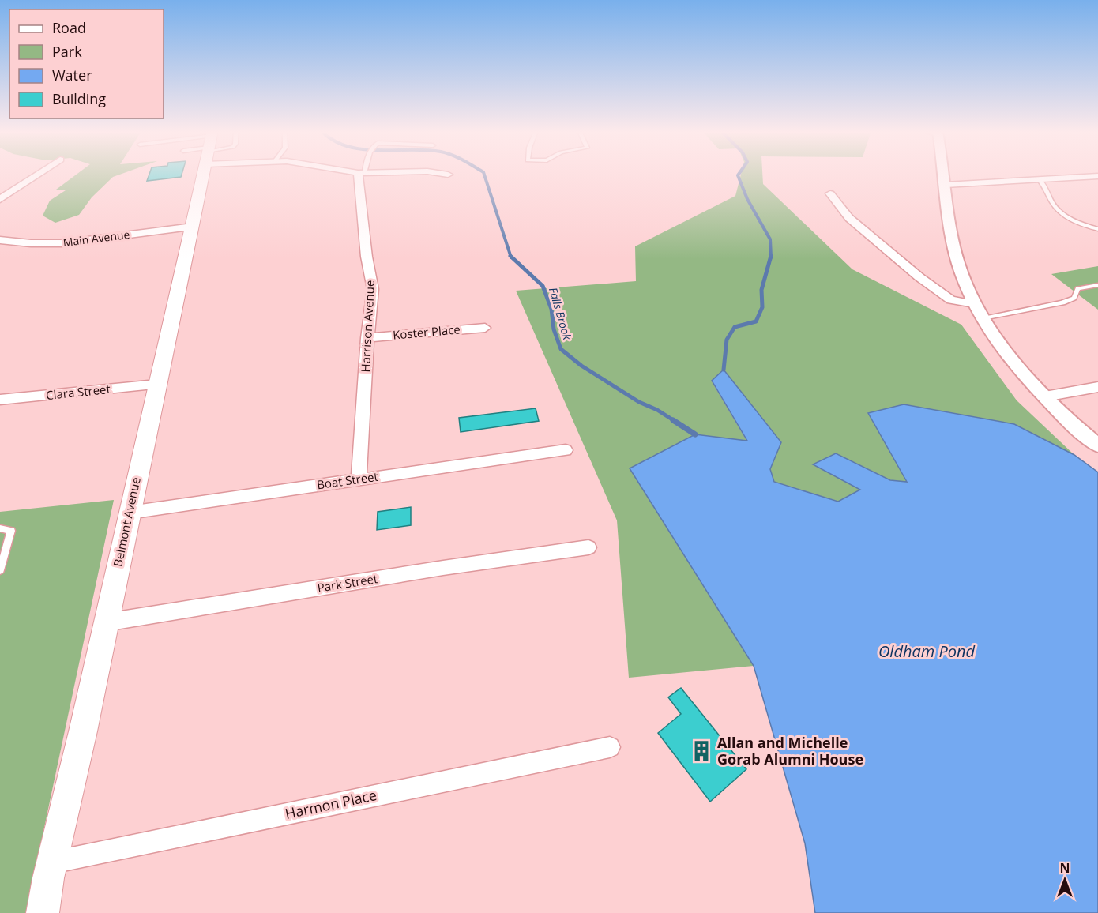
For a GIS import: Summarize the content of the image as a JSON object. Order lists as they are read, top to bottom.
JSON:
{
  "streets": {
    "main road": ["Belmont Avenue"],
    "street": [
      "Main Avenue",
      "Harrison Avenue",
      "Koster Place",
      "Clara Street",
      "Boat Street",
      "Park Street",
      "Harmon Place"
    ]
  },
  "crossings": [
    ["Main Avenue", "Belmont Avenue"],
    ["Harrison Avenue", "Koster Place"],
    ["Harrison Avenue", "Boat Street"],
    ["Clara Street", "Belmont Avenue"],
    ["Boat Street", "Belmont Avenue"],
    ["Belmont Avenue", "Park Street"],
    ["Belmont Avenue", "Harmon Place"]
  ],
  "water": ["Falls Brook", "Oldham Pond"],
  "places": {
    "building": ["Allan and Michelle Gorab Alumni House"]
  },
  "legend": [
    "Road",
    "Park",
    "Water",
    "Building"
  ],
  "north": "top"
}
